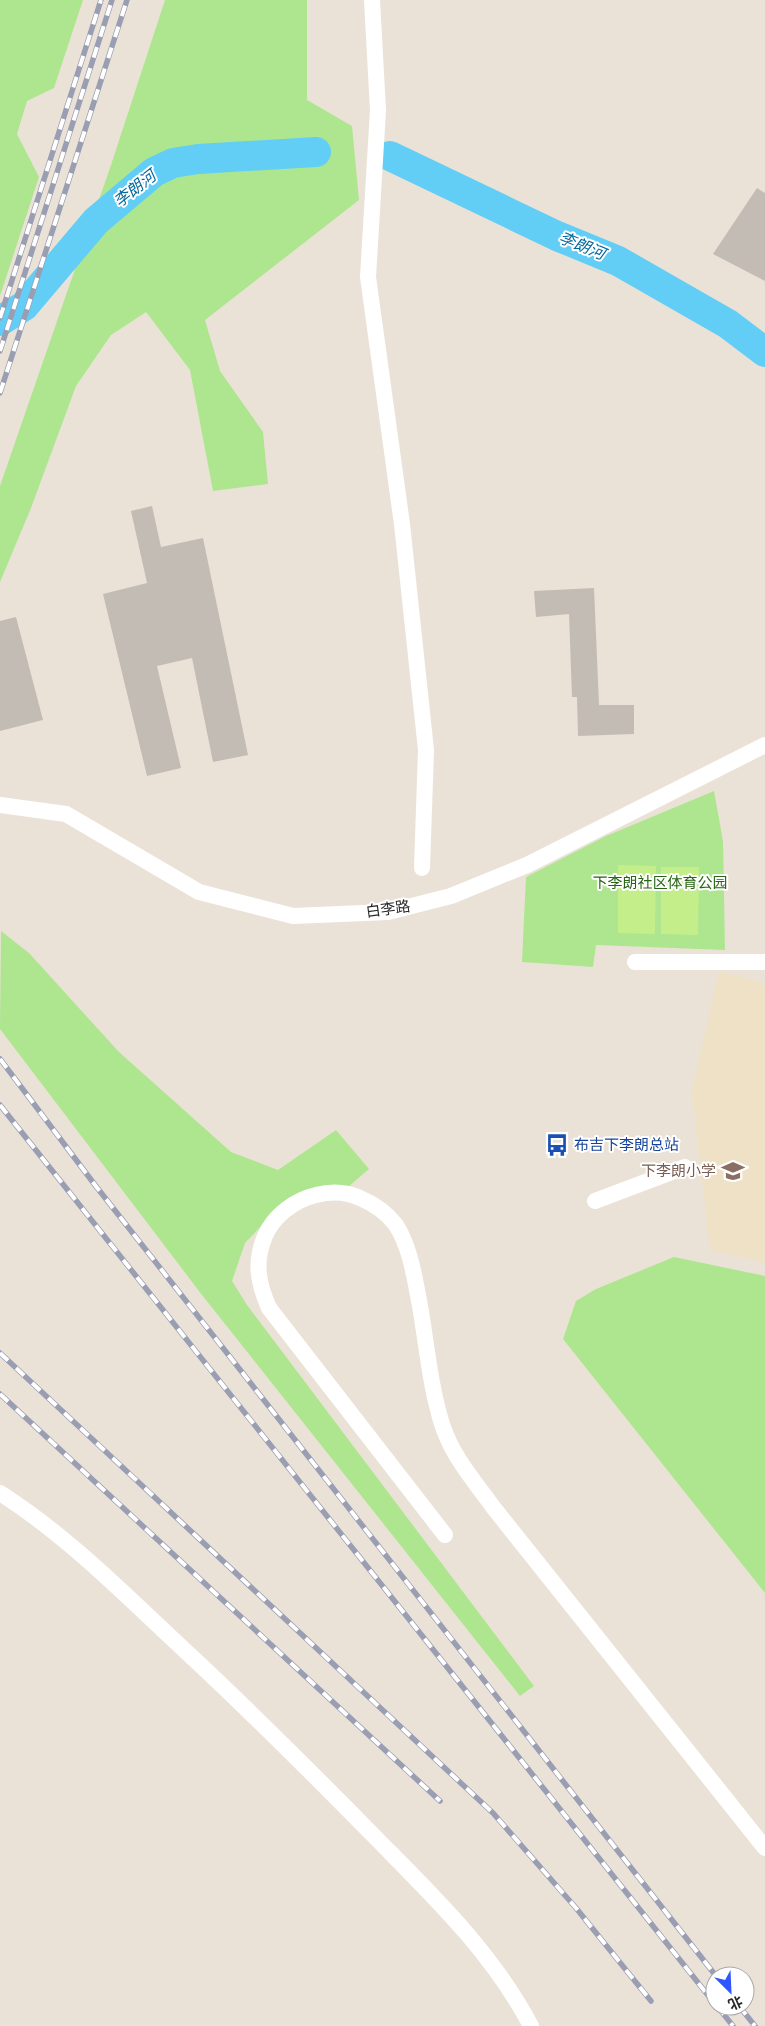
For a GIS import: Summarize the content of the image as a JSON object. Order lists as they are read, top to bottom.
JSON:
{
  "streets": {
    "street": ["白李路"]
  },
  "water": ["李朗河"],
  "parks": ["下李朗社区体育公园"],
  "places": {
    "bus stop": ["布吉下李朗总站"],
    "school or university": ["下李朗小学"]
  },
  "north": "bottom right"
}
